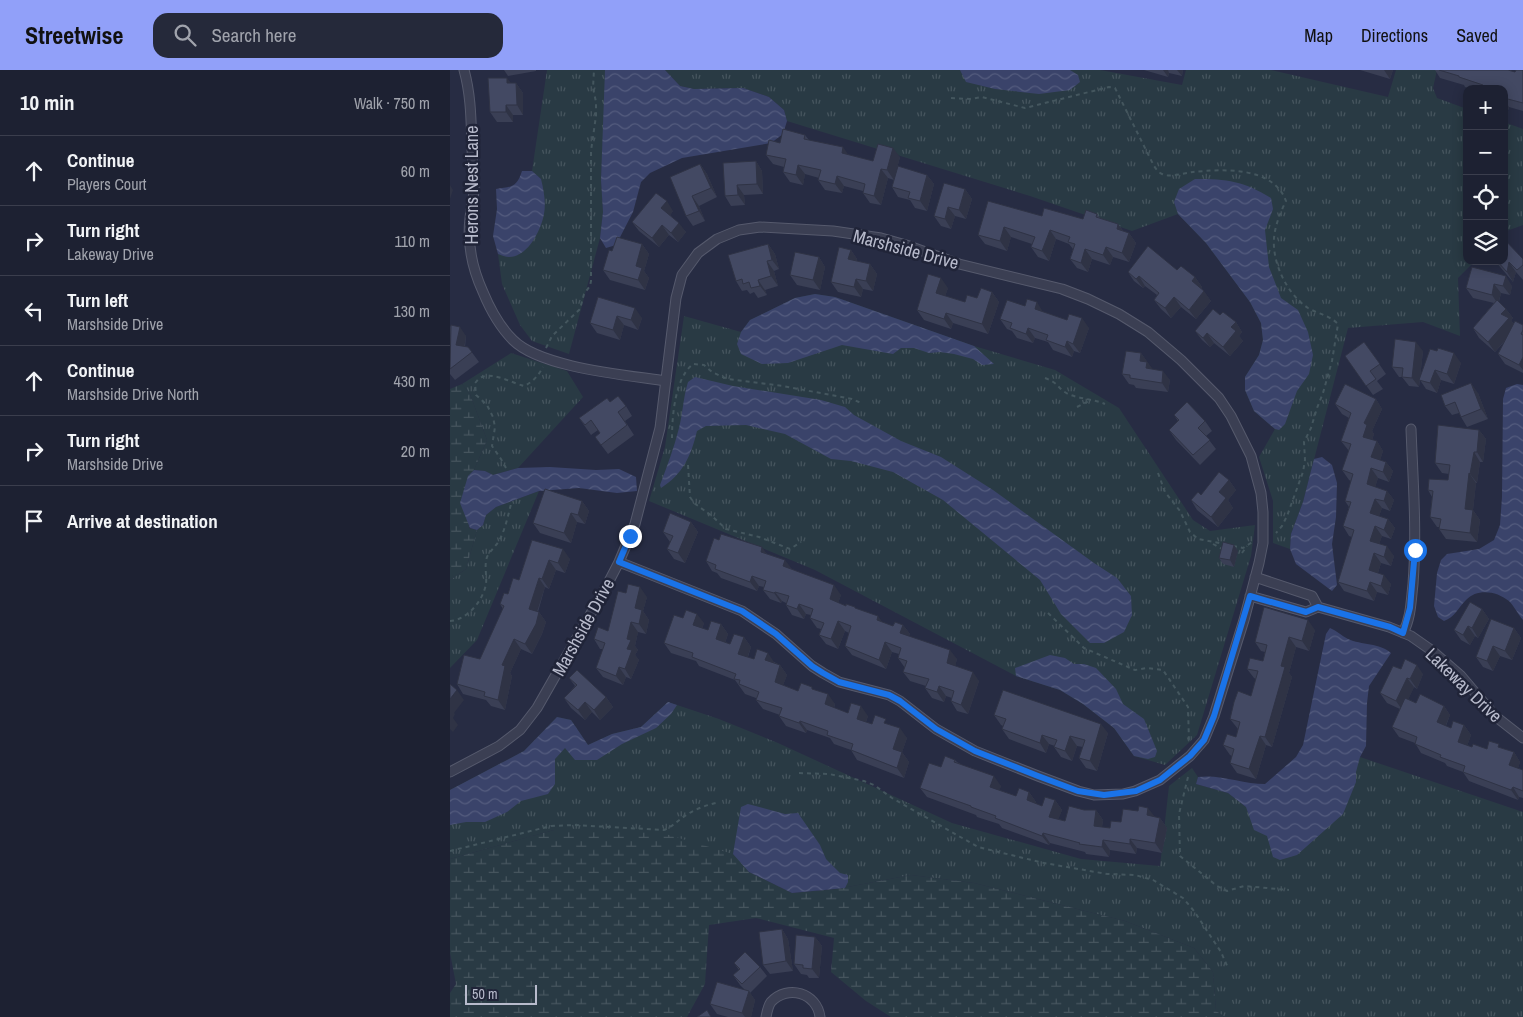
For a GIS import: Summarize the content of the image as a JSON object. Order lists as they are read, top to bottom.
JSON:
{
  "streets": {
    "street": ["Herons Nest Lane", "Marshside Drive", "Lakeway Drive"]
  },
  "crossings": [
    ["Herons Nest Lane", "Marshside Drive"],
    ["Marshside Drive", "Lakeway Drive"]
  ],
  "scale_bar": "50 m",
  "page": {
    "header": "Streetwise",
    "search": "Search here",
    "nav": ["Map", "Directions", "Saved"],
    "heading": ["10 min", "Walk · 750 m"],
    "map_buttons": ["+", "−"],
    "list": [
      ["Continue", "Players Court", "60 m"],
      ["Turn right", "Lakeway Drive", "110 m"],
      ["Turn left", "Marshside Drive", "130 m"],
      ["Continue", "Marshside Drive North", "430 m"],
      ["Turn right", "Marshside Drive", "20 m"],
      "Arrive at destination"
    ],
    "scale": "50 m"
  }
}
